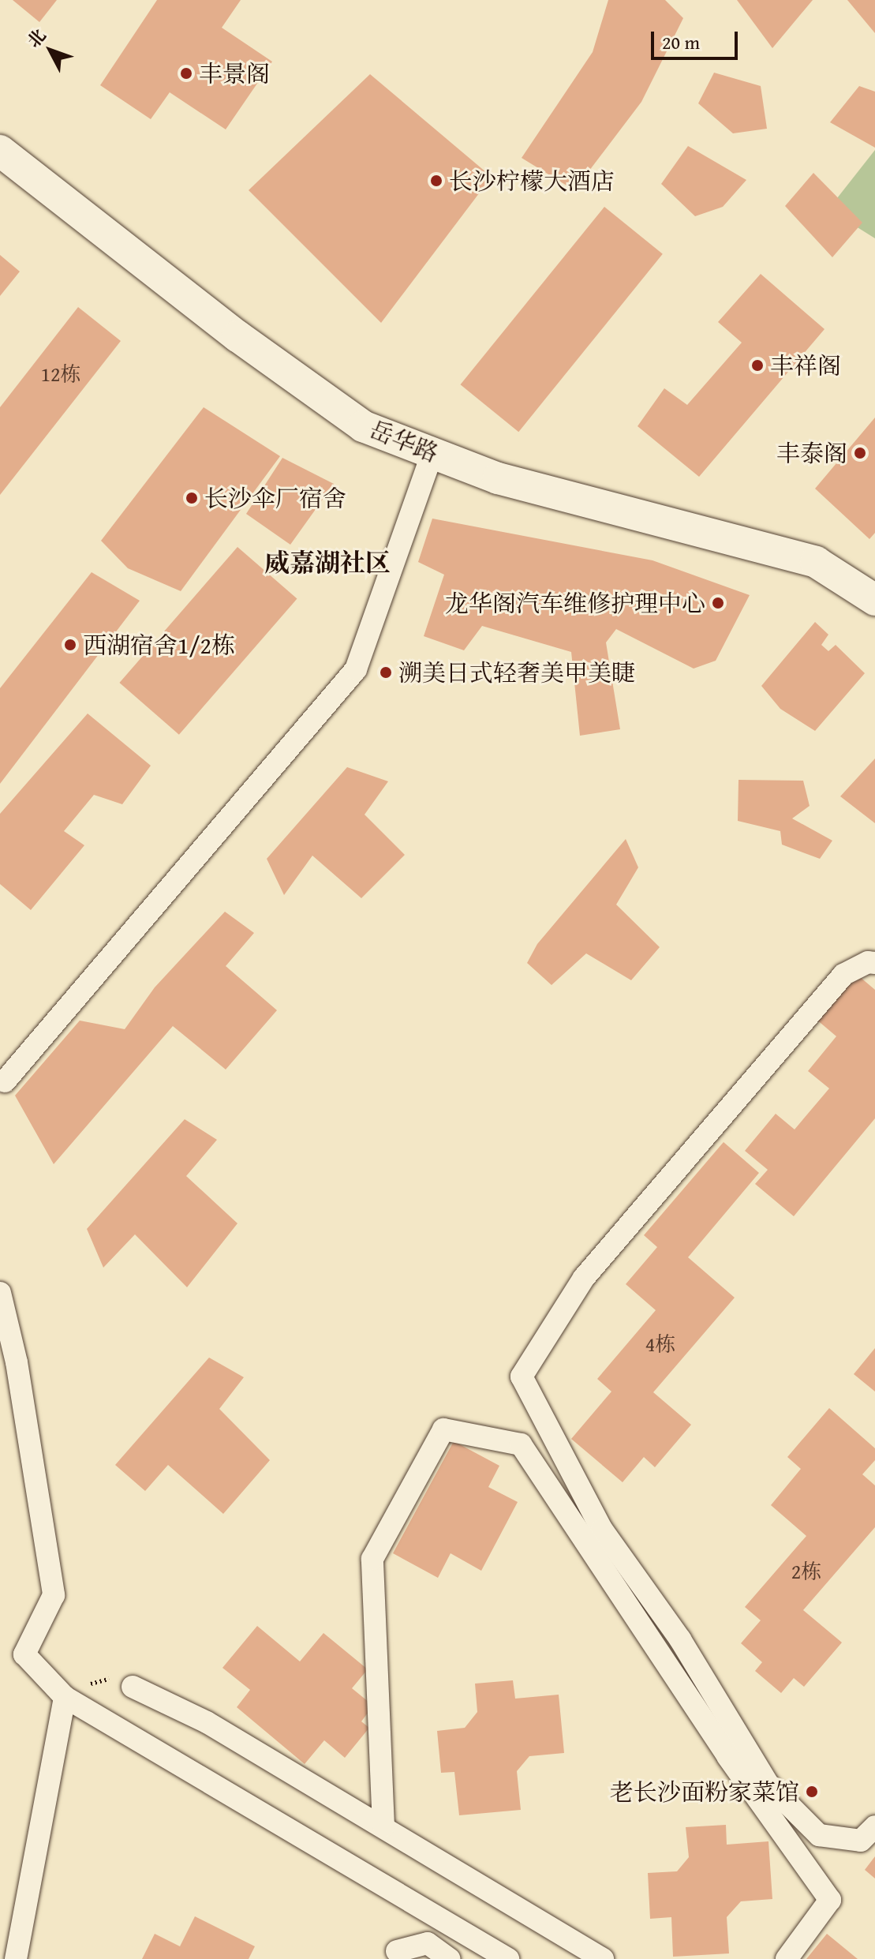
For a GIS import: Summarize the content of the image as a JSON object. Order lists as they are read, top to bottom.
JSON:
{
  "streets": {
    "street": ["岳华路"]
  },
  "districts": ["威嘉湖社区"],
  "places": [
    "丰景阁",
    "长沙柠檬大酒店",
    "丰祥阁",
    "丰泰阁",
    "长沙伞厂宿舍",
    "龙华阁汽车维修护理中心",
    "西湖宿舍1/2栋",
    "溯美日式轻奢美甲美睫",
    "老长沙面粉家菜馆"
  ],
  "house_numbers": ["12栋", "4栋", "2栋"],
  "scale_bar": "20 m",
  "north": "top left"
}
